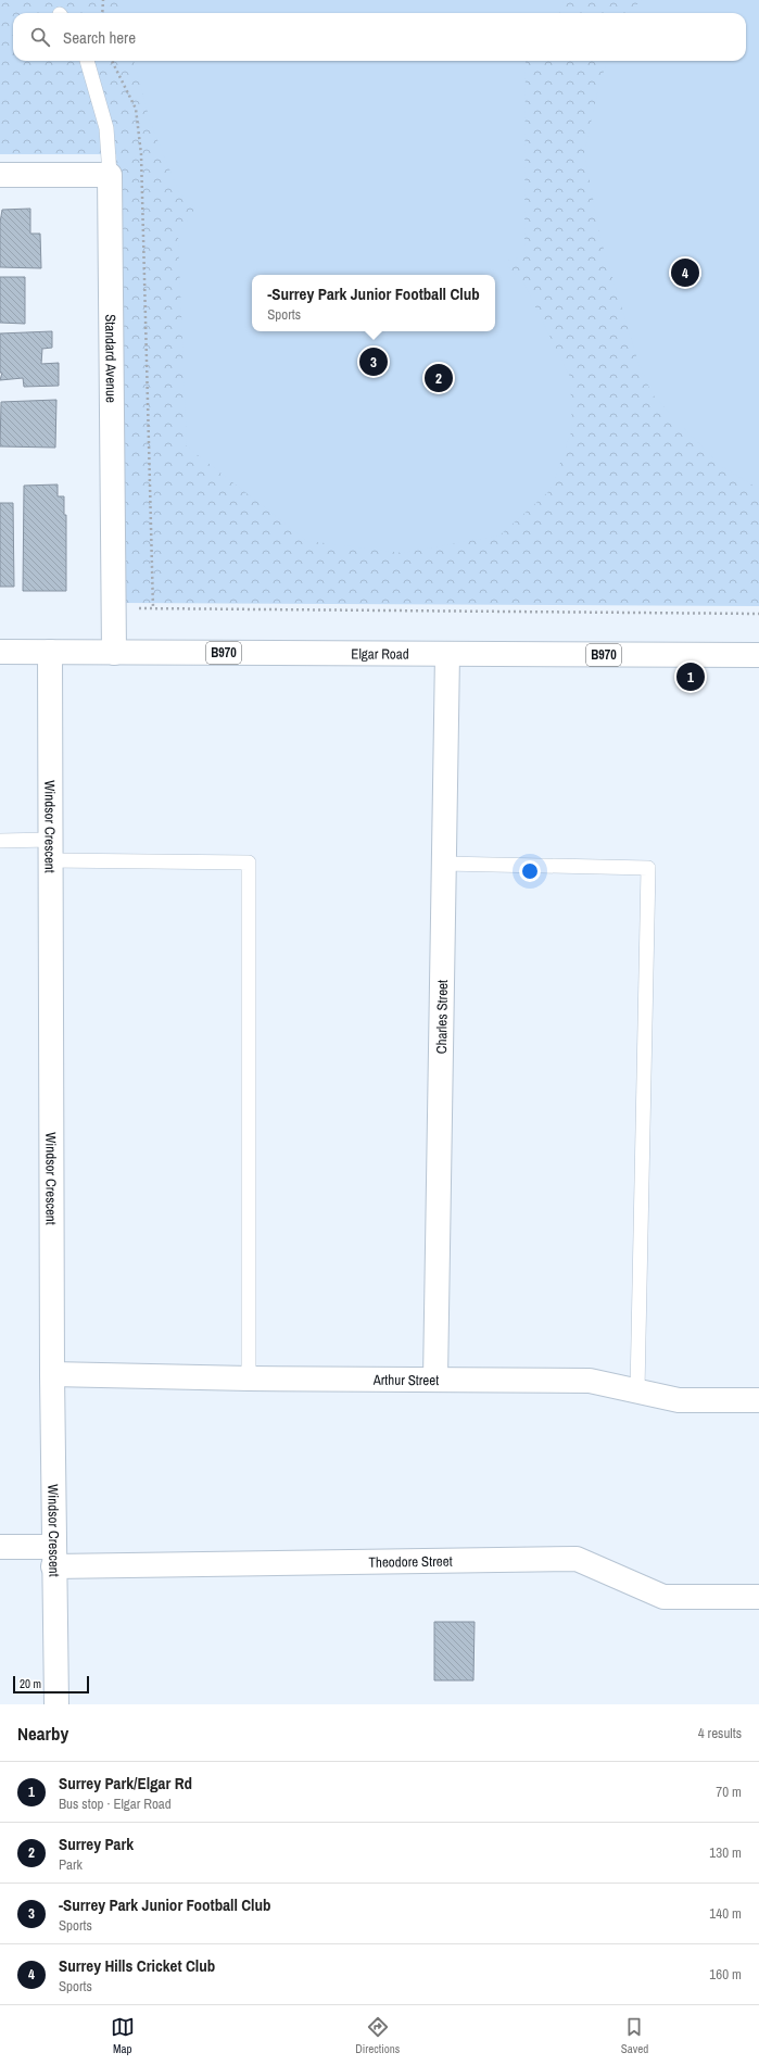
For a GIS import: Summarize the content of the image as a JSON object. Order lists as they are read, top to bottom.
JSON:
{
  "streets": {
    "street": [
      "Standard Avenue",
      "B970",
      "Elgar Road",
      "Windsor Crescent",
      "Charles Street",
      "Arthur Street",
      "Theodore Street"
    ]
  },
  "crossings": [
    ["Standard Avenue", "Elgar Road"],
    ["Elgar Road", "Windsor Crescent"],
    ["Elgar Road", "Charles Street"],
    ["Windsor Crescent", "Arthur Street"],
    ["Windsor Crescent", "Theodore Street"],
    ["Charles Street", "Arthur Street"]
  ],
  "scale_bar": "20 m",
  "page": {
    "search": "Search here",
    "pins": [
      "4",
      "3",
      "2",
      "1"
    ],
    "popup": ["-Surrey Park Junior Football Club", "Sports"],
    "scale": "20 m",
    "heading": ["Nearby", "4 results"],
    "list": [
      {
        "mark": "1",
        "name": "Surrey Park/Elgar Rd",
        "note": "Bus stop · Elgar Road",
        "value": "70 m"
      },
      {
        "mark": "2",
        "name": "Surrey Park",
        "note": "Park",
        "value": "130 m"
      },
      {
        "mark": "3",
        "name": "-Surrey Park Junior Football Club",
        "note": "Sports",
        "value": "140 m"
      },
      {
        "mark": "4",
        "name": "Surrey Hills Cricket Club",
        "note": "Sports",
        "value": "160 m"
      }
    ],
    "nav": ["Map", "Directions", "Saved"]
  }
}
